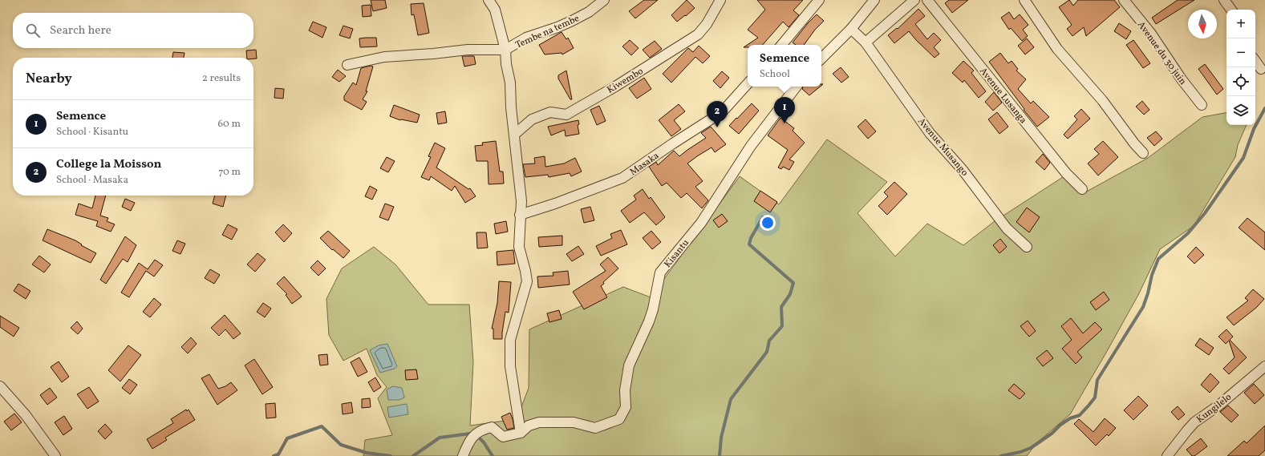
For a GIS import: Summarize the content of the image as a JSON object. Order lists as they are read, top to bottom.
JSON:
{
  "streets": {
    "street": [
      "Tembe na tembe",
      "Avenue du 30 juin",
      "Kiwembo",
      "Avenue Lusanga",
      "Avenue Musango",
      "Masaka",
      "Kisantu",
      "Kungilelo"
    ]
  },
  "north": "bottom",
  "page": {
    "map_buttons": ["+", "−"],
    "search": "Search here",
    "popup": ["Semence", "School"],
    "heading": ["Nearby", "2 results"],
    "pins": ["1", "2"],
    "list": [
      {
        "mark": "1",
        "name": "Semence",
        "note": "School · Kisantu",
        "value": "60 m"
      },
      {
        "mark": "2",
        "name": "College la Moisson",
        "note": "School · Masaka",
        "value": "70 m"
      }
    ]
  }
}
